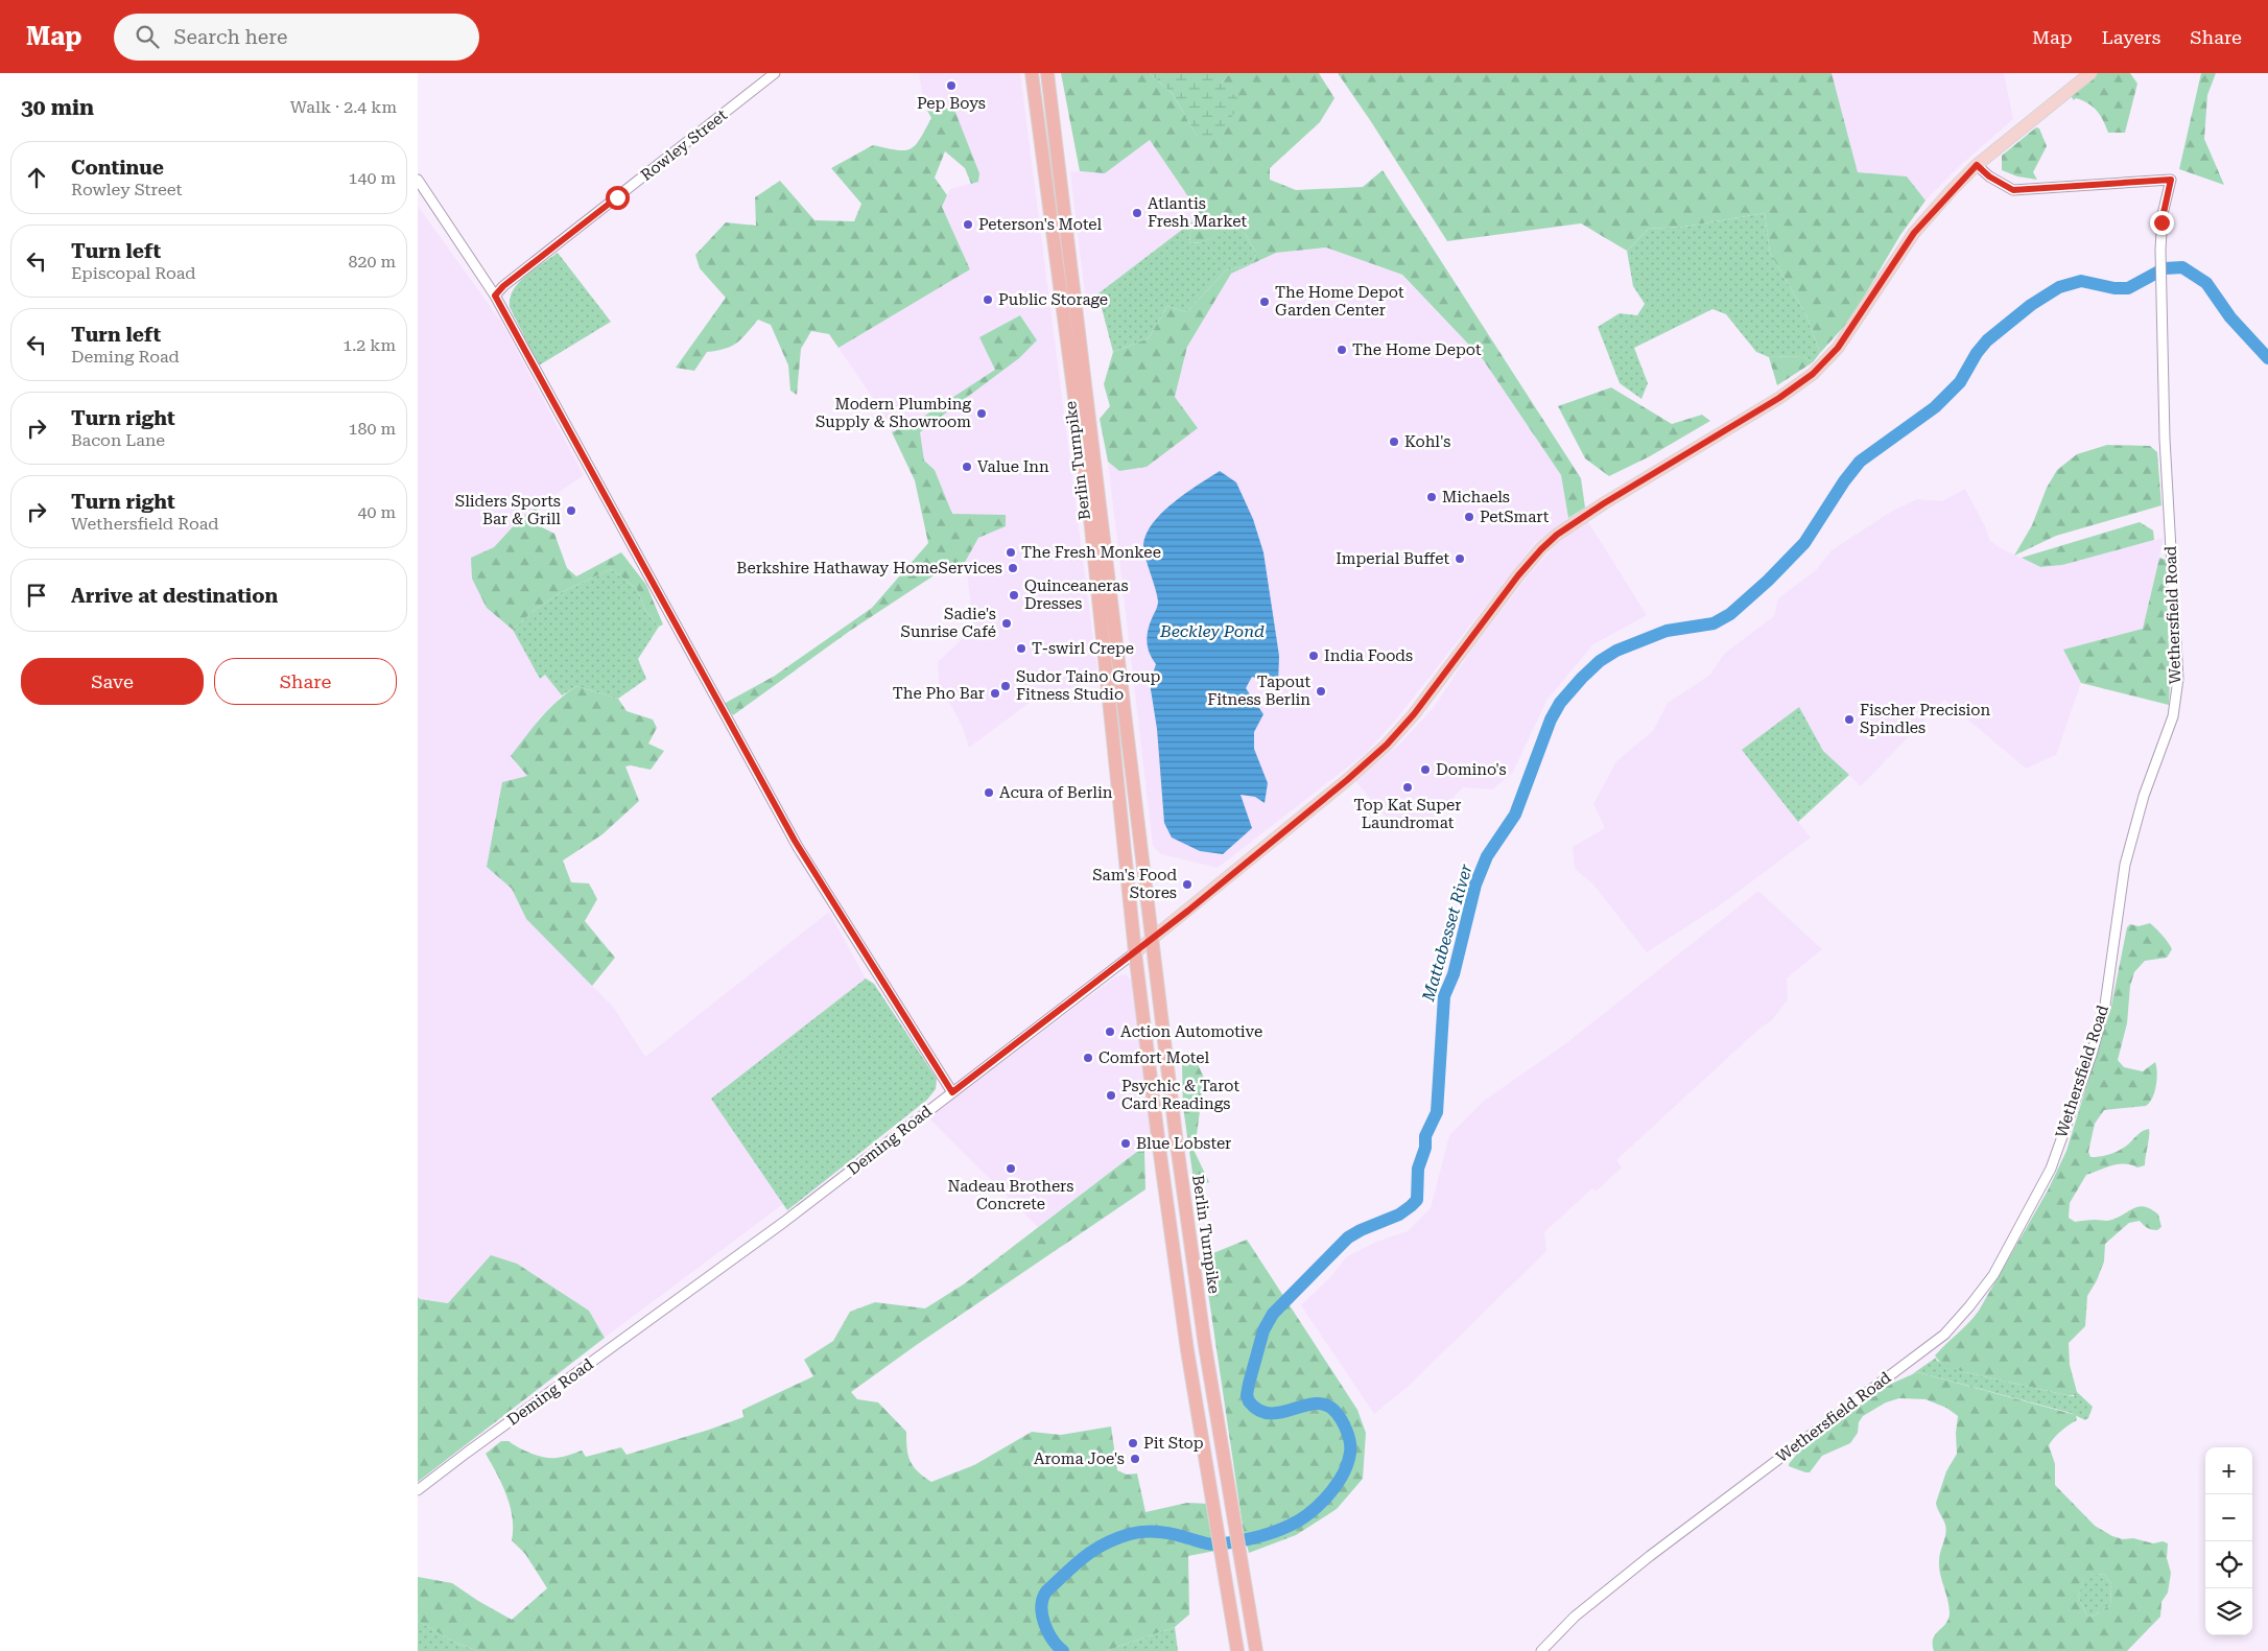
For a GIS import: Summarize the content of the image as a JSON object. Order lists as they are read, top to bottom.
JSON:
{
  "streets": {
    "highway": ["Berlin Turnpike"],
    "main road": ["Deming Road"],
    "street": ["Rowley Street", "Wethersfield Road"]
  },
  "crossings": [
    ["Berlin Turnpike", "Deming Road"],
    ["Wethersfield Road", "Deming Road"]
  ],
  "water": ["Beckley Pond", "Mattabesset River"],
  "places": [
    "Pep Boys",
    "Atlantis Fresh Market",
    "Peterson's Motel",
    "Public Storage",
    "The Home Depot Garden Center",
    "The Home Depot",
    "Modern Plumbing Supply & Showroom",
    "Kohl's",
    "Value Inn",
    "Michaels",
    "Sliders Sports Bar & Grill",
    "PetSmart",
    "The Fresh Monkee",
    "Imperial Buffet",
    "Berkshire Hathaway HomeServices",
    "Quinceaneras Dresses",
    "Sadie's Sunrise Café",
    "T-swirl Crepe",
    "India Foods",
    "Sudor Taino Group Fitness Studio",
    "Tapout Fitness Berlin",
    "The Pho Bar",
    "Fischer Precision Spindles",
    "Domino's",
    "Top Kat Super Laundromat",
    "Acura of Berlin",
    "Sam's Food Stores",
    "Action Automotive",
    "Comfort Motel",
    "Psychic & Tarot Card Readings",
    "Blue Lobster",
    "Nadeau Brothers Concrete",
    "Pit Stop",
    "Aroma Joe's"
  ],
  "page": {
    "header": "Map",
    "search": "Search here",
    "nav": ["Map", "Layers", "Share"],
    "heading": ["30 min", "Walk · 2.4 km"],
    "list": [
      ["Continue", "Rowley Street", "140 m"],
      ["Turn left", "Episcopal Road", "820 m"],
      ["Turn left", "Deming Road", "1.2 km"],
      ["Turn right", "Bacon Lane", "180 m"],
      ["Turn right", "Wethersfield Road", "40 m"],
      "Arrive at destination"
    ],
    "buttons": ["Save", "Share"],
    "map_buttons": ["+", "−"]
  }
}
